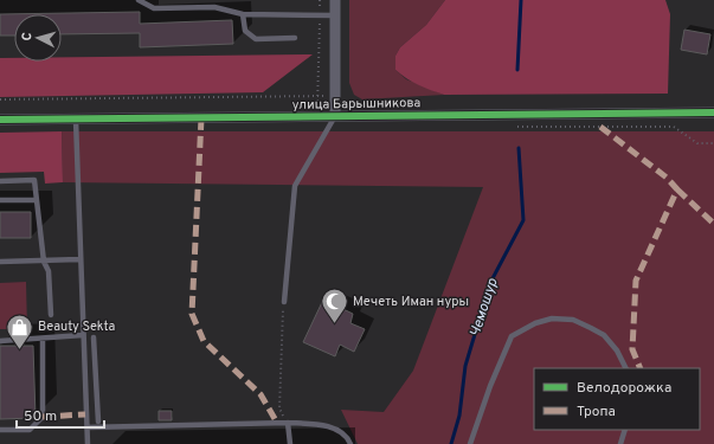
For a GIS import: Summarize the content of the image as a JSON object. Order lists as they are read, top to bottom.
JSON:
{
  "streets": {
    "street": ["улица Барышникова"]
  },
  "water": ["Чемошур"],
  "places": {
    "mosque": ["Мечеть Иман нуры"],
    "shop": ["Beauty Sekta"]
  },
  "legend": ["Велодорожка", "Тропа"],
  "scale_bar": "50 m",
  "north": "left"
}
